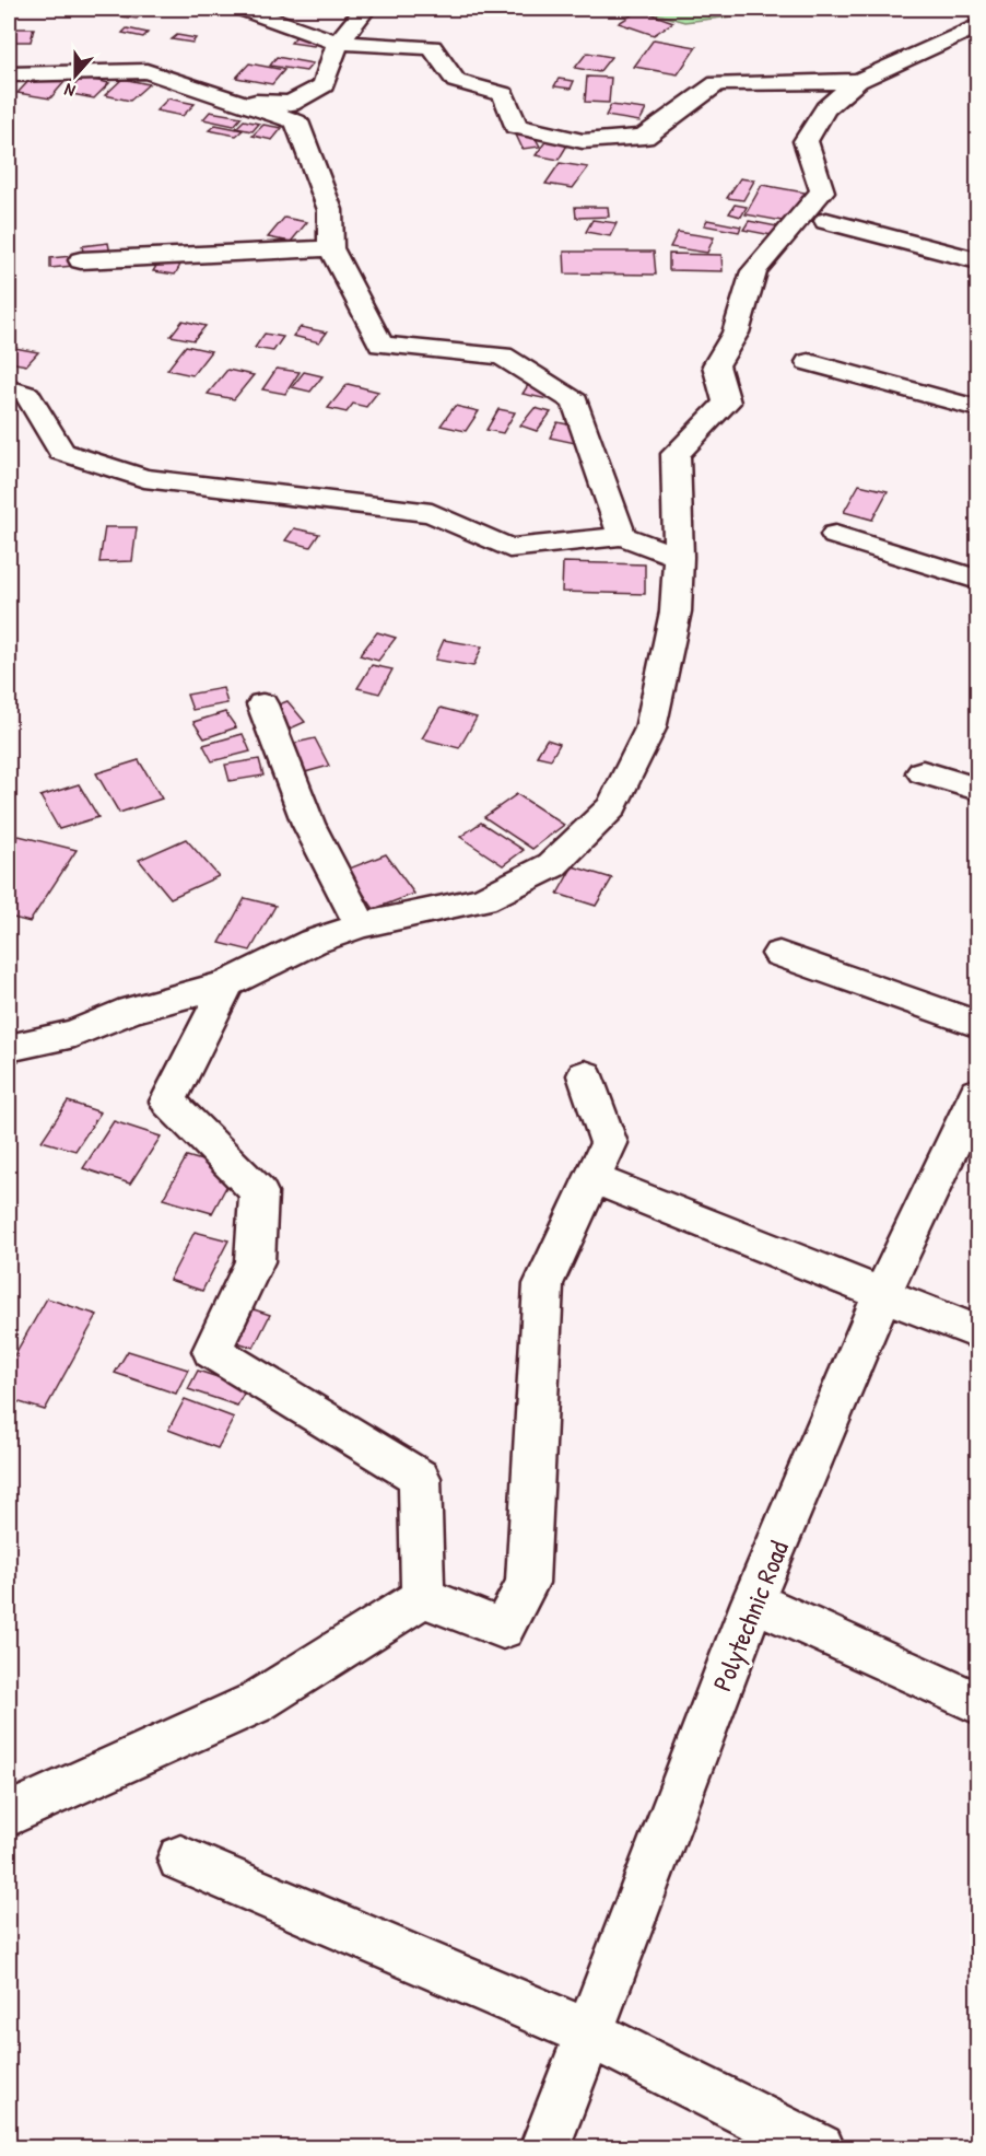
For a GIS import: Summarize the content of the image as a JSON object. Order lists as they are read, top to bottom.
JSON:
{
  "streets": {
    "street": ["Polytechnic Road"]
  },
  "north": "bottom"
}
